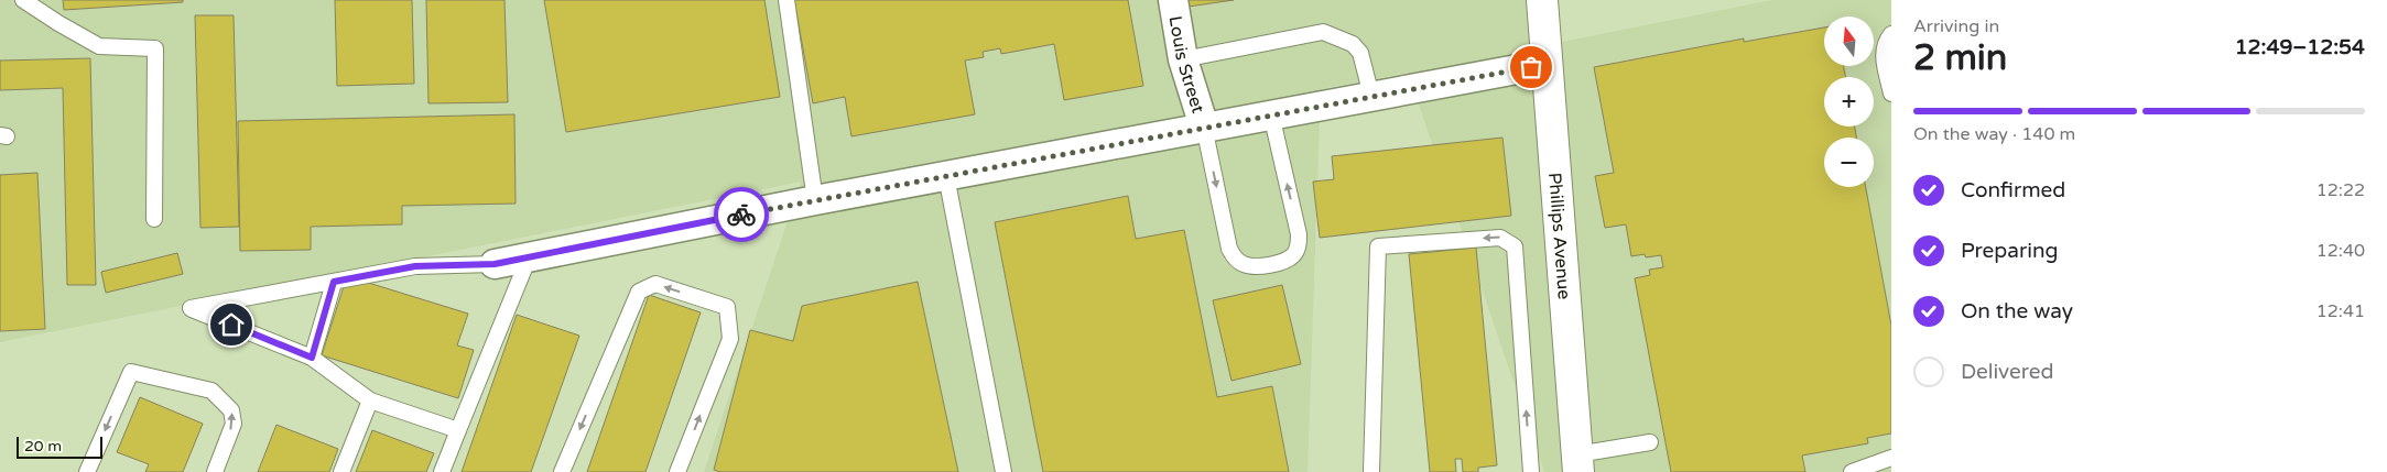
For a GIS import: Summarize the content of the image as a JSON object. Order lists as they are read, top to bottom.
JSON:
{
  "streets": {
    "street": ["Louis Street", "Phillips Avenue"]
  },
  "crossings": [
    ["Louis Street", "Phillips Avenue"]
  ],
  "scale_bar": "20 m",
  "north": "top",
  "page": {
    "heading": ["2 min", "Arriving in", "12:49–12:54"],
    "map_buttons": ["+", "−"],
    "bar": "On the way · 140 m",
    "list": [
      ["Confirmed", "12:22"],
      ["Preparing", "12:40"],
      ["On the way", "12:41"],
      "Delivered"
    ],
    "scale": "20 m"
  }
}
